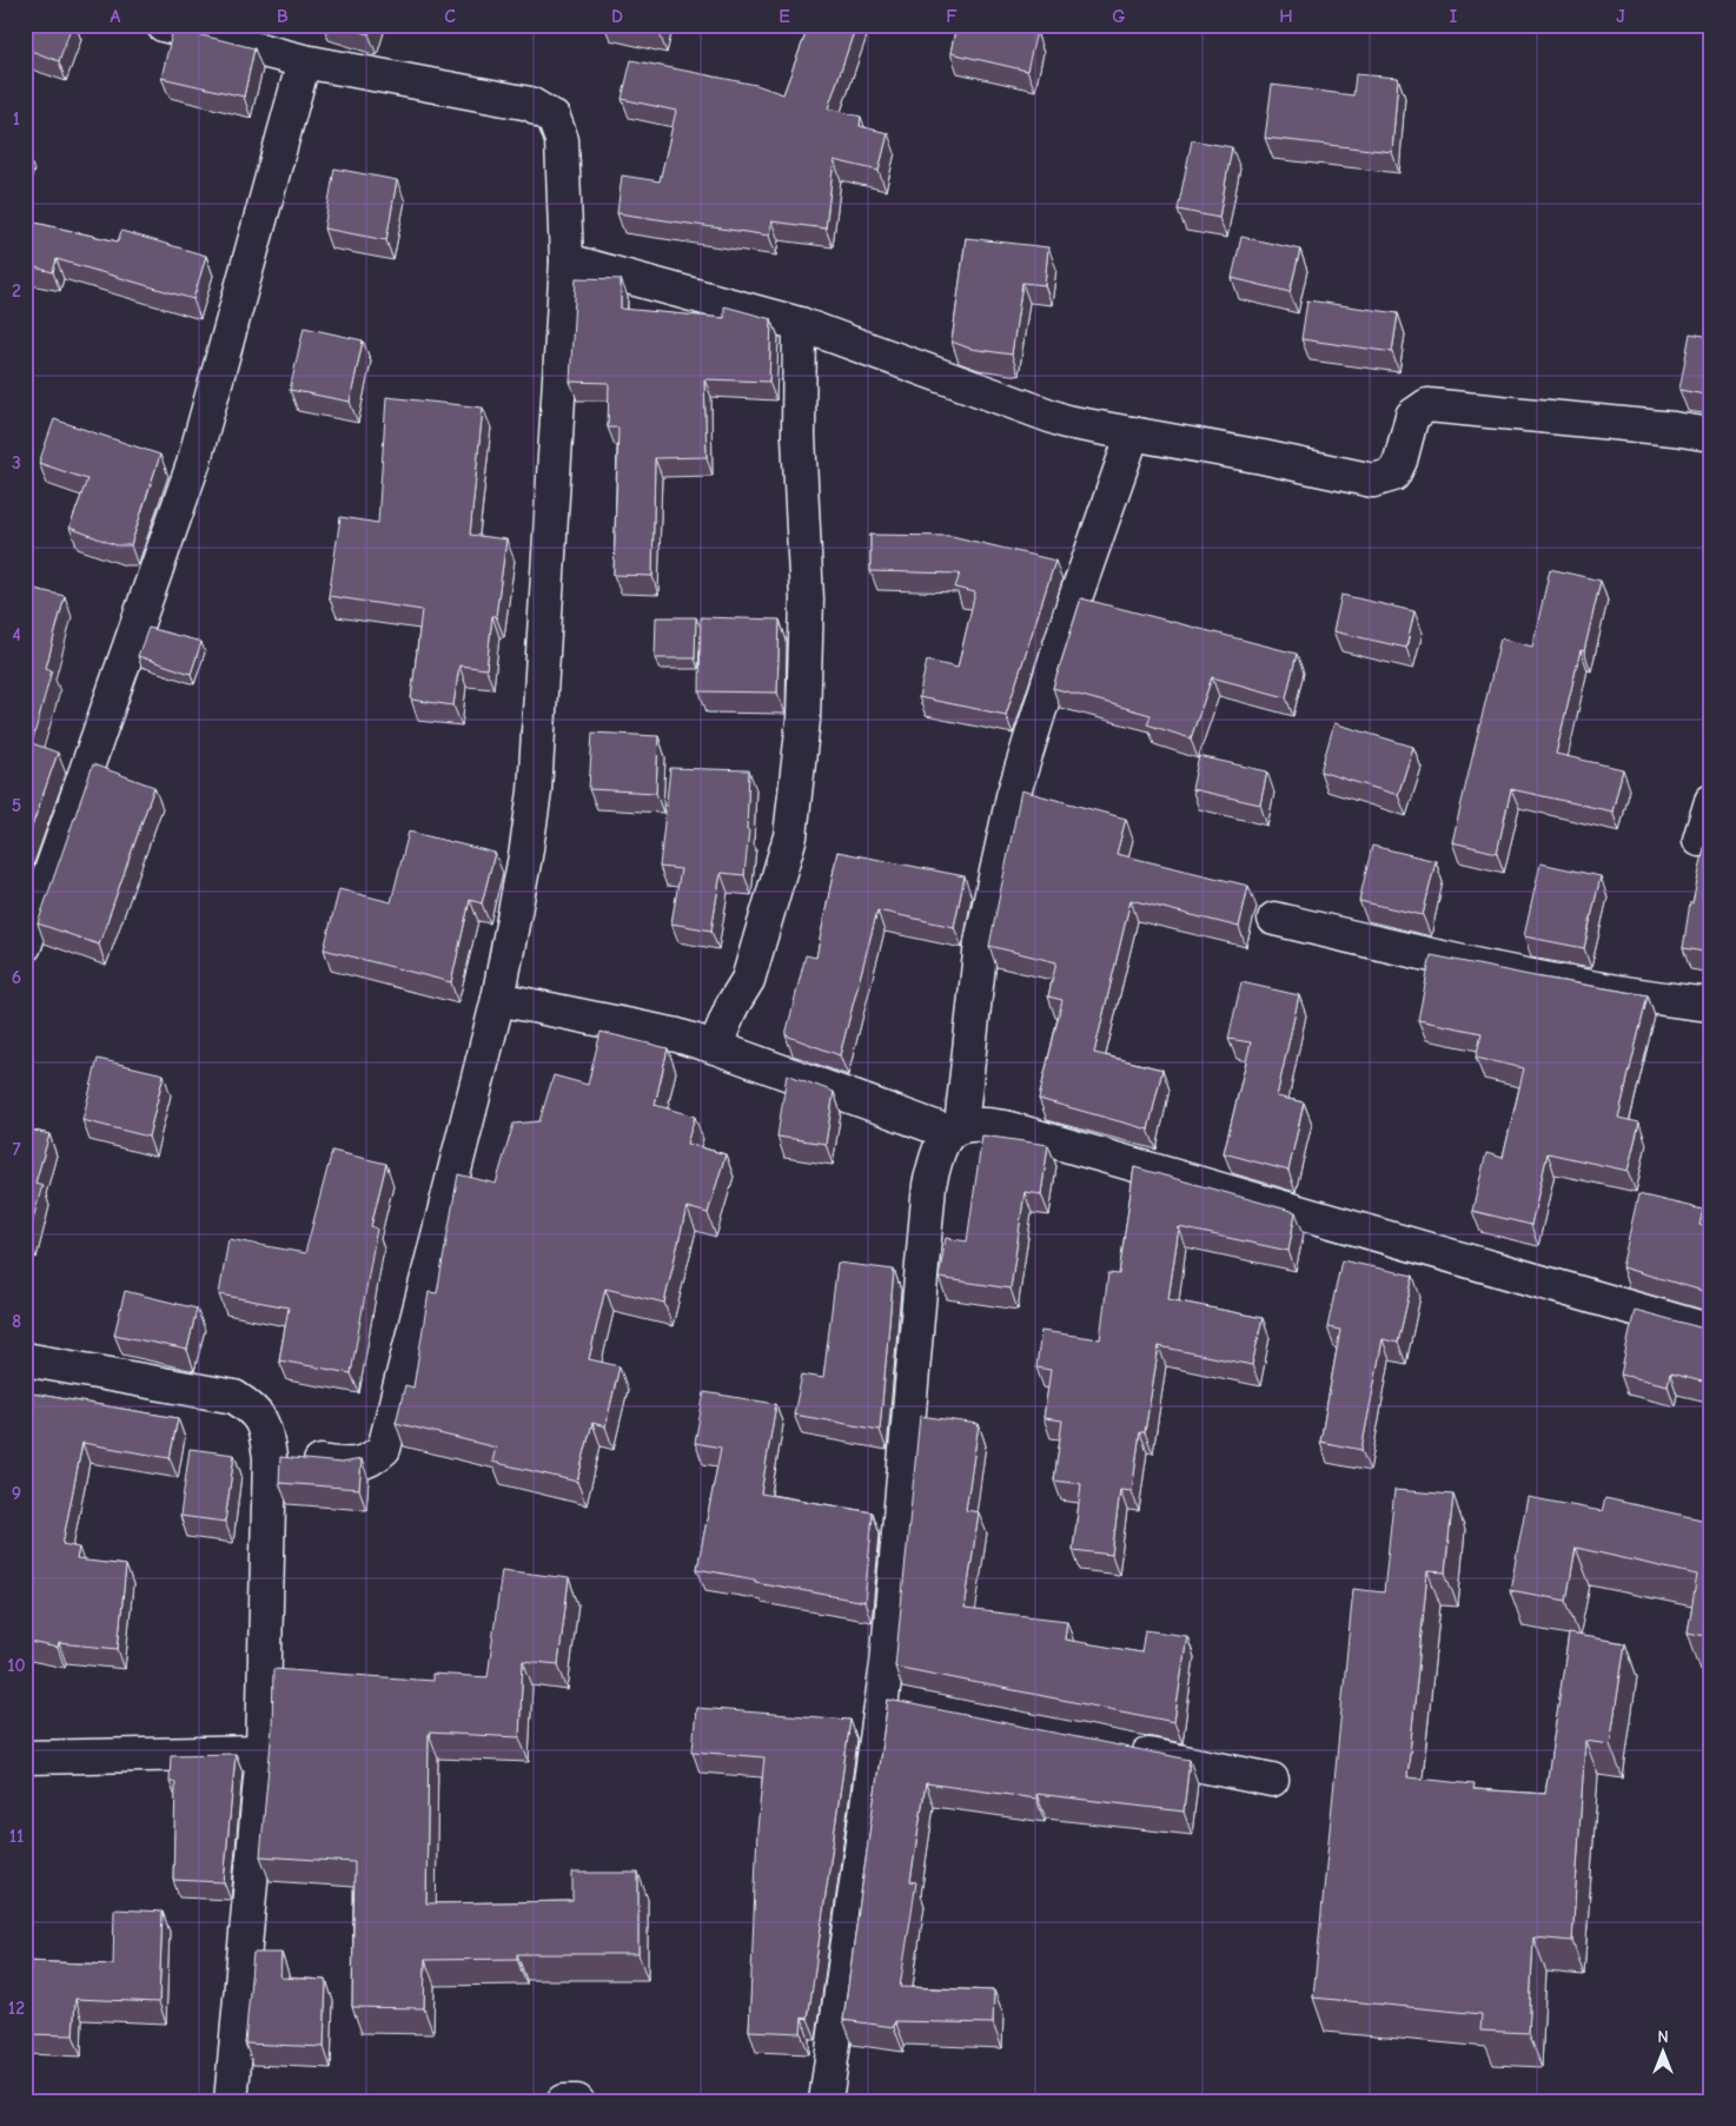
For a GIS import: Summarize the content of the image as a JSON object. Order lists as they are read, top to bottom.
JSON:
{
  "north": "top",
  "grid": {
    "columns": [
      "A",
      "B",
      "C",
      "D",
      "E",
      "F",
      "G",
      "H",
      "I",
      "J"
    ],
    "rows": [
      "1",
      "2",
      "3",
      "4",
      "5",
      "6",
      "7",
      "8",
      "9",
      "10",
      "11",
      "12"
    ]
  }
}
